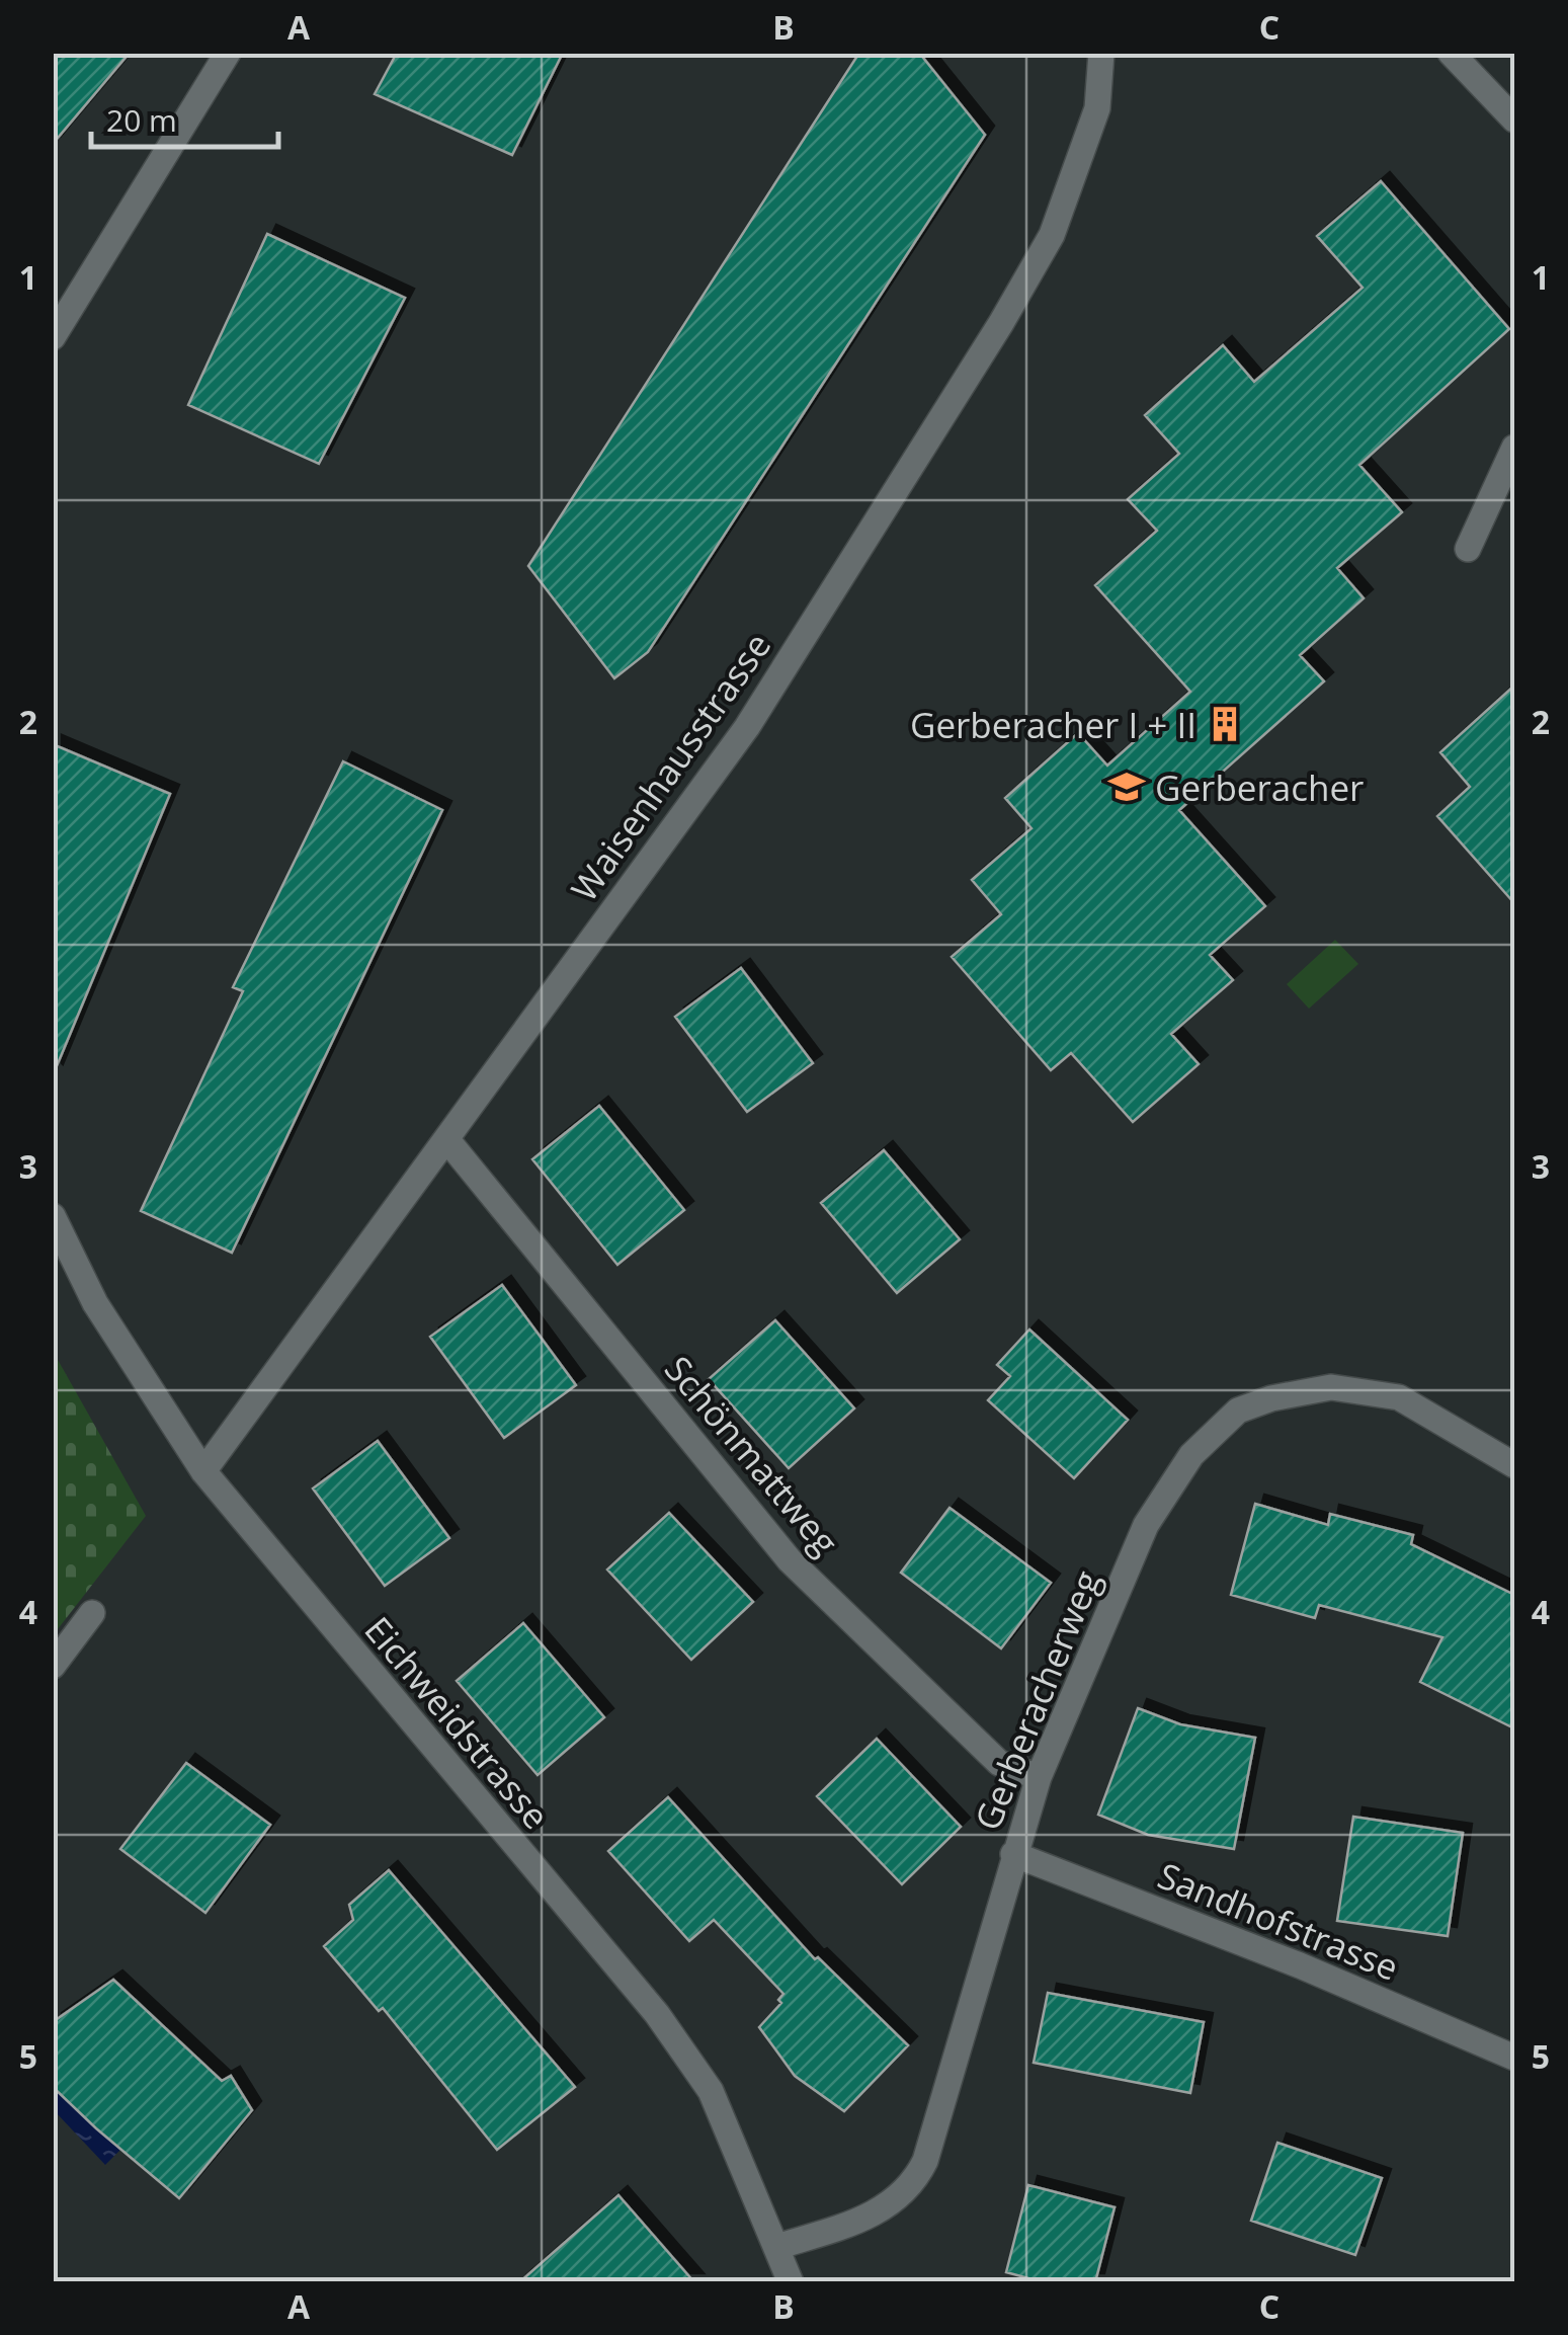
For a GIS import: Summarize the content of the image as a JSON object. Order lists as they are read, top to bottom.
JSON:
{
  "streets": {
    "street": [
      "Waisenhausstrasse",
      "Schönmattweg",
      "Gerberacherweg",
      "Eichweidstrasse",
      "Sandhofstrasse"
    ]
  },
  "crossings": [
    ["Waisenhausstrasse", "Schönmattweg"],
    ["Waisenhausstrasse", "Eichweidstrasse"],
    ["Schönmattweg", "Gerberacherweg"],
    ["Gerberacherweg", "Eichweidstrasse"],
    ["Gerberacherweg", "Sandhofstrasse"]
  ],
  "places": {
    "building": ["Gerberacher I + II"],
    "school or university": ["Gerberacher"]
  },
  "scale_bar": "20 m",
  "grid": {
    "columns": ["A", "B", "C"],
    "rows": [
      "1",
      "2",
      "3",
      "4",
      "5"
    ]
  }
}
